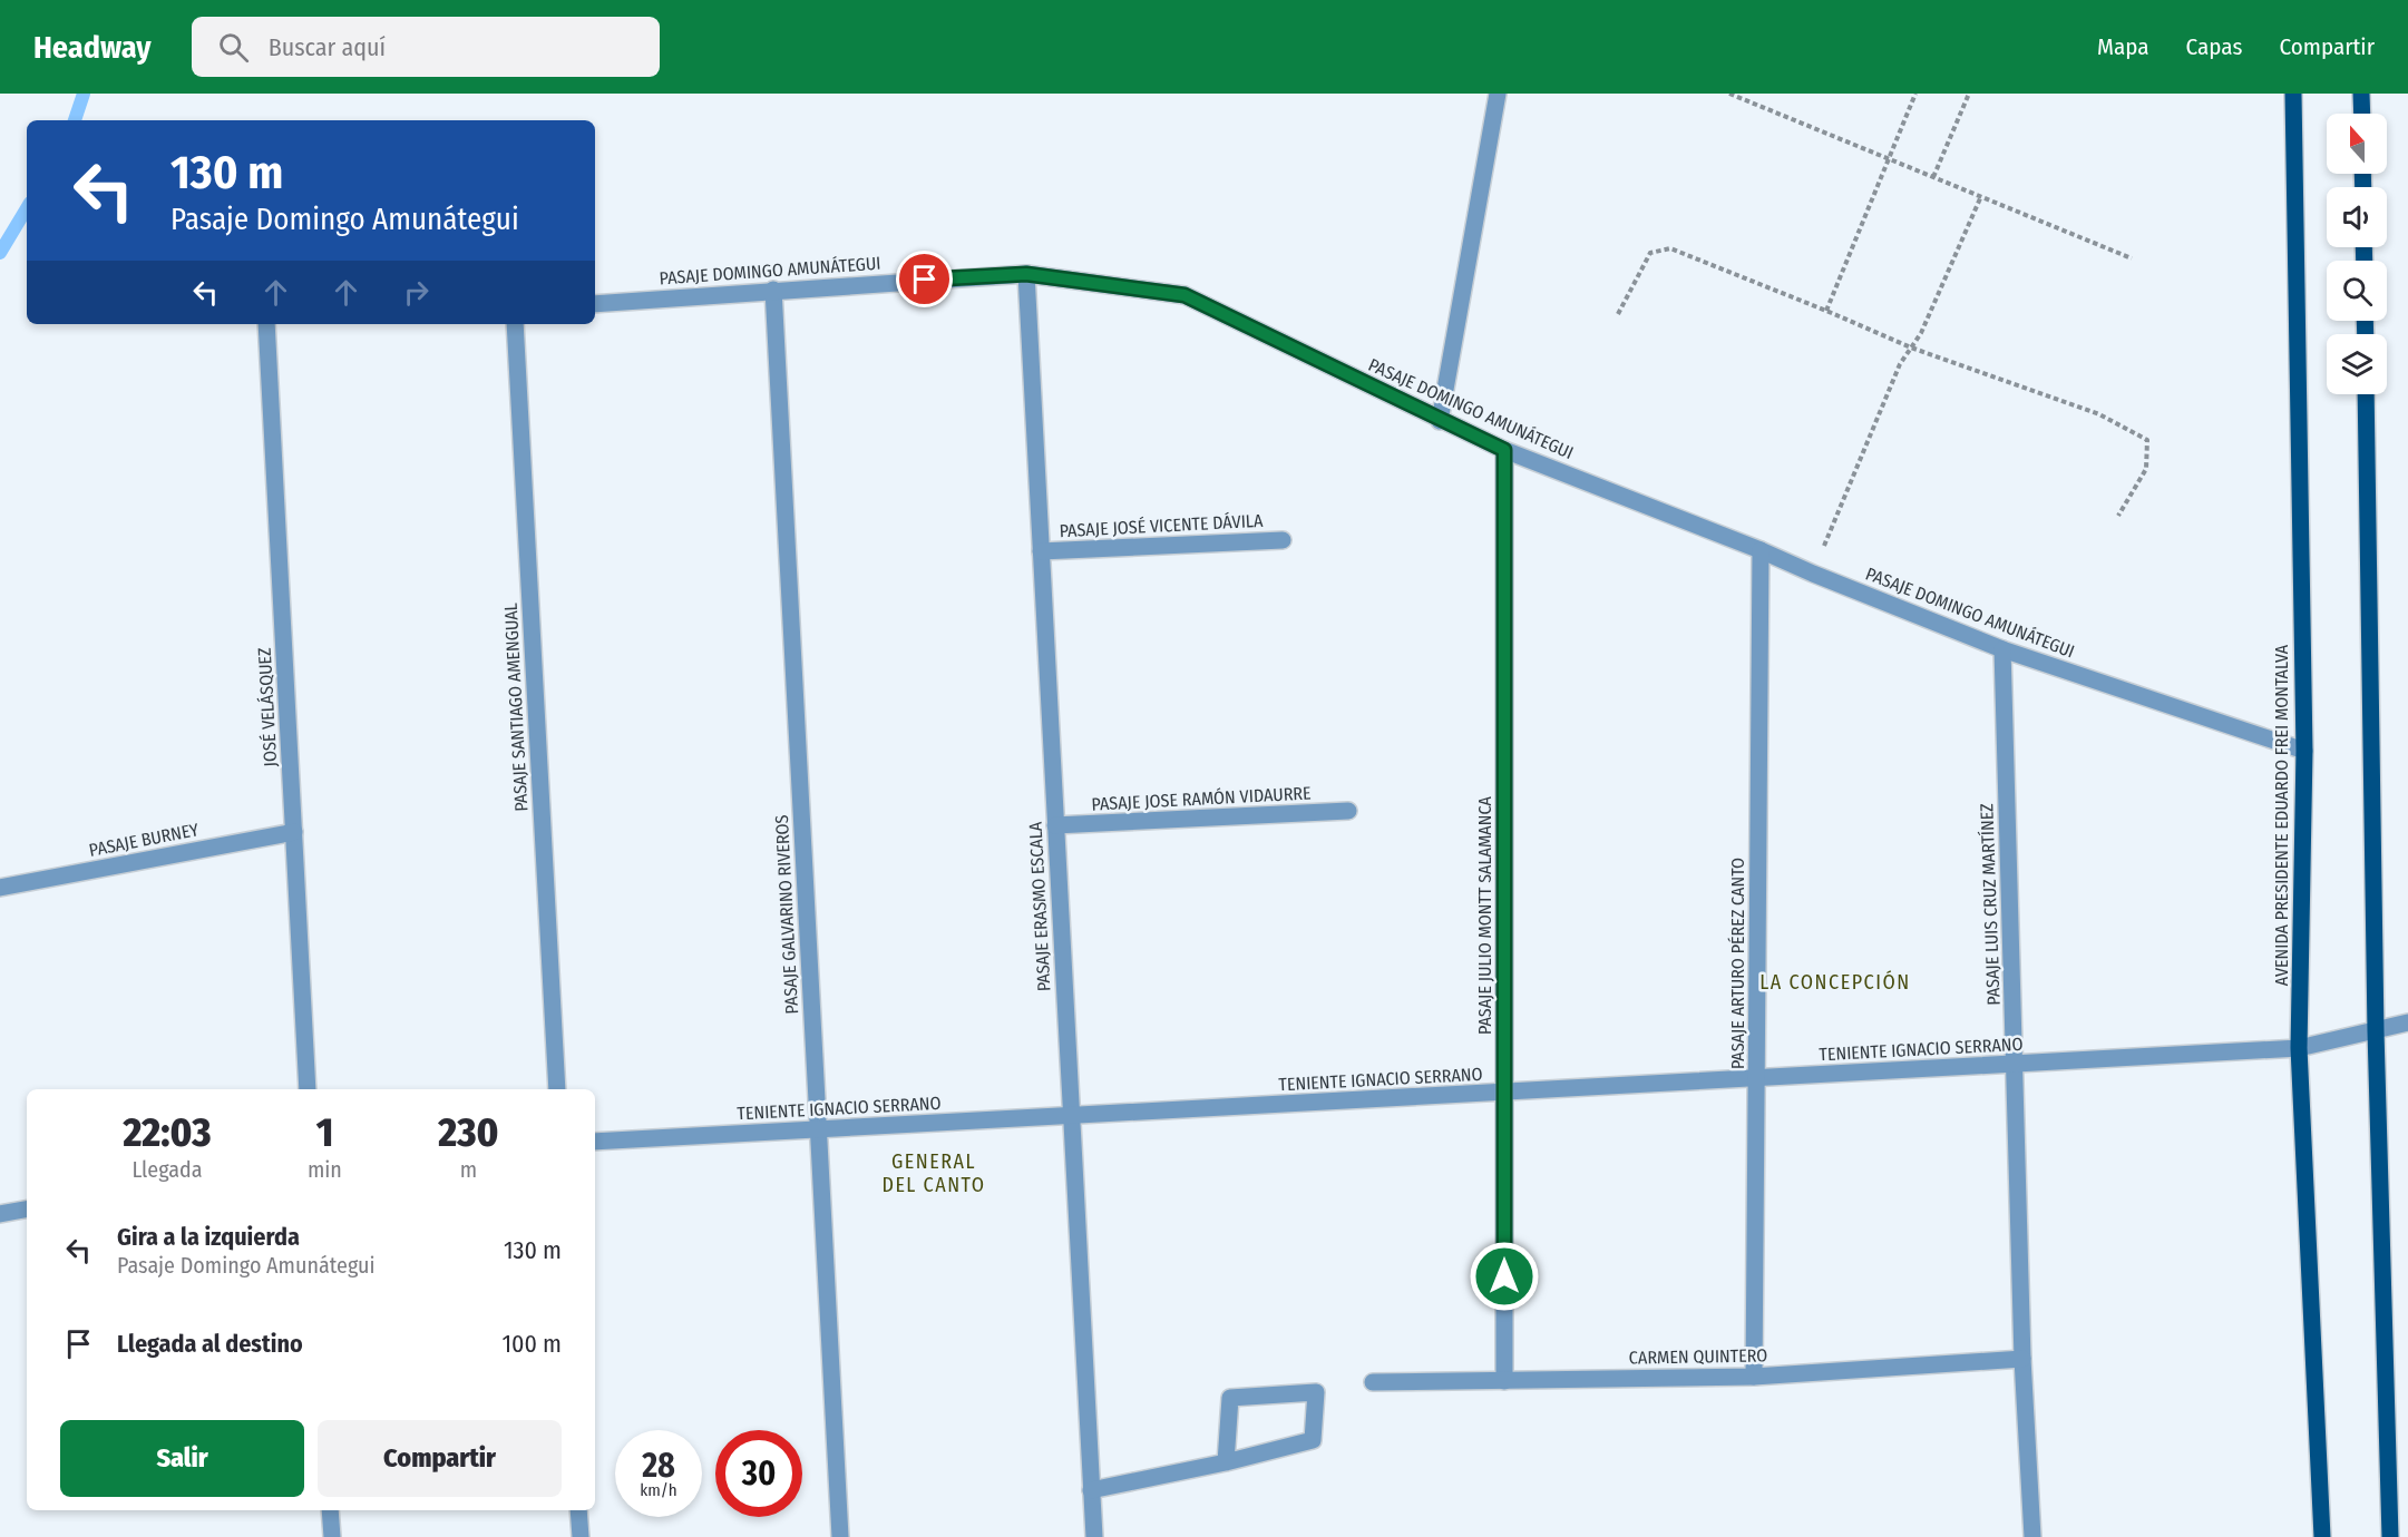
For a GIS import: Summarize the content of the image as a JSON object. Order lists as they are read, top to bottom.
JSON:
{
  "streets": {
    "main road": ["AVENIDA PRESIDENTE EDUARDO FREI MONTALVA"],
    "street": [
      "PASAJE DOMINGO AMUNÁTEGUI",
      "PASAJE JOSÉ VICENTE DÁVILA",
      "JOSÉ VELÁSQUEZ",
      "PASAJE SANTIAGO AMENGUAL",
      "PASAJE JOSE RAMÓN VIDAURRE",
      "PASAJE BURNEY",
      "PASAJE LUIS CRUZ MARTÍNEZ",
      "PASAJE ERASMO ESCALA",
      "PASAJE GALVARINO RIVEROS",
      "PASAJE JULIO MONTT SALAMANCA",
      "PASAJE ARTURO PÉREZ CANTO",
      "TENIENTE IGNACIO SERRANO",
      "CARMEN QUINTERO"
    ]
  },
  "crossings": [
    ["PASAJE DOMINGO AMUNÁTEGUI", "AVENIDA PRESIDENTE EDUARDO FREI MONTALVA"],
    ["PASAJE DOMINGO AMUNÁTEGUI", "PASAJE LUIS CRUZ MARTÍNEZ"],
    ["PASAJE DOMINGO AMUNÁTEGUI", "PASAJE ERASMO ESCALA"],
    ["PASAJE DOMINGO AMUNÁTEGUI", "PASAJE GALVARINO RIVEROS"],
    ["PASAJE DOMINGO AMUNÁTEGUI", "PASAJE JULIO MONTT SALAMANCA"],
    ["PASAJE DOMINGO AMUNÁTEGUI", "PASAJE ARTURO PÉREZ CANTO"],
    ["PASAJE JOSÉ VICENTE DÁVILA", "PASAJE ERASMO ESCALA"],
    ["JOSÉ VELÁSQUEZ", "PASAJE BURNEY"],
    ["PASAJE JOSE RAMÓN VIDAURRE", "PASAJE ERASMO ESCALA"],
    ["AVENIDA PRESIDENTE EDUARDO FREI MONTALVA", "TENIENTE IGNACIO SERRANO"],
    ["PASAJE LUIS CRUZ MARTÍNEZ", "TENIENTE IGNACIO SERRANO"],
    ["PASAJE LUIS CRUZ MARTÍNEZ", "CARMEN QUINTERO"],
    ["PASAJE ERASMO ESCALA", "TENIENTE IGNACIO SERRANO"],
    ["PASAJE GALVARINO RIVEROS", "TENIENTE IGNACIO SERRANO"],
    ["PASAJE JULIO MONTT SALAMANCA", "TENIENTE IGNACIO SERRANO"],
    ["PASAJE JULIO MONTT SALAMANCA", "CARMEN QUINTERO"],
    ["PASAJE ARTURO PÉREZ CANTO", "TENIENTE IGNACIO SERRANO"],
    ["PASAJE ARTURO PÉREZ CANTO", "CARMEN QUINTERO"]
  ],
  "districts": ["LA CONCEPCIÓN", "GENERAL DEL CANTO"],
  "north": "top",
  "page": {
    "header": "Headway",
    "search": "Buscar aquí",
    "nav": ["Mapa", "Capas", "Compartir"],
    "turn": ["130 m", "Pasaje Domingo Amunátegui"],
    "eta": [
      "22:03",
      "Llegada",
      "1",
      "min",
      "230",
      "m"
    ],
    "list": [
      {
        "name": "Gira a la izquierda",
        "note": "Pasaje Domingo Amunátegui",
        "value": "130 m"
      },
      {
        "name": "Llegada al destino",
        "value": "100 m"
      }
    ],
    "buttons": ["Salir", "Compartir"],
    "speed": "28 km/h",
    "limit": "30"
  }
}
